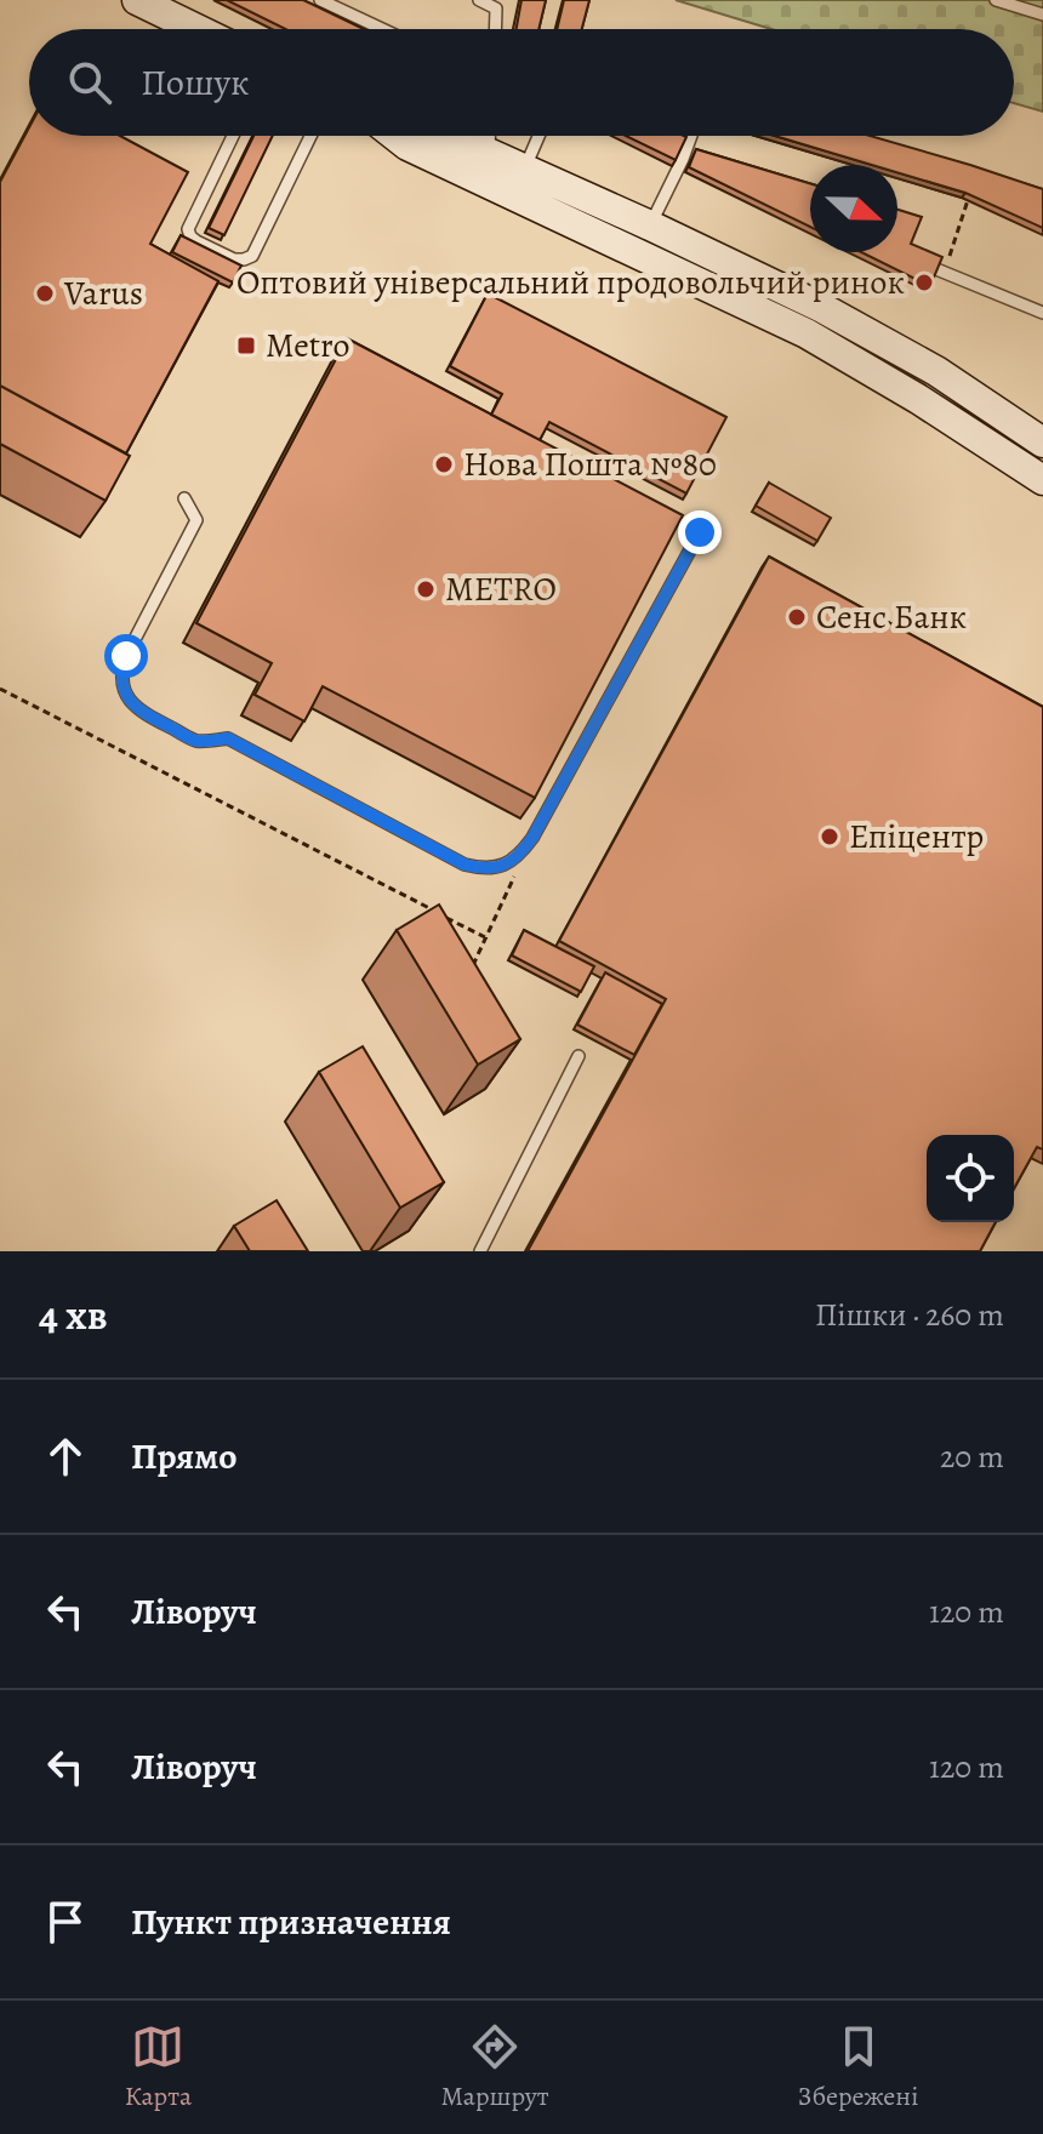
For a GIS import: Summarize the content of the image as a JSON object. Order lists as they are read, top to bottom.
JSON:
{
  "places": {
    "other": [
      "Оптовий універсальний продовольчий ринок",
      "Varus",
      "Нова Пошта №80",
      "METRO",
      "Сенс Банк",
      "Епіцентр"
    ],
    "transit": ["Metro"]
  },
  "north": "right",
  "page": {
    "search": "Пошук",
    "heading": ["4 хв", "Пішки · 260 m"],
    "list": [
      ["Прямо", "20 m"],
      ["Ліворуч", "120 m"],
      ["Ліворуч", "120 m"],
      "Пункт призначення"
    ],
    "nav": ["Карта", "Маршрут", "Збережені"]
  }
}
